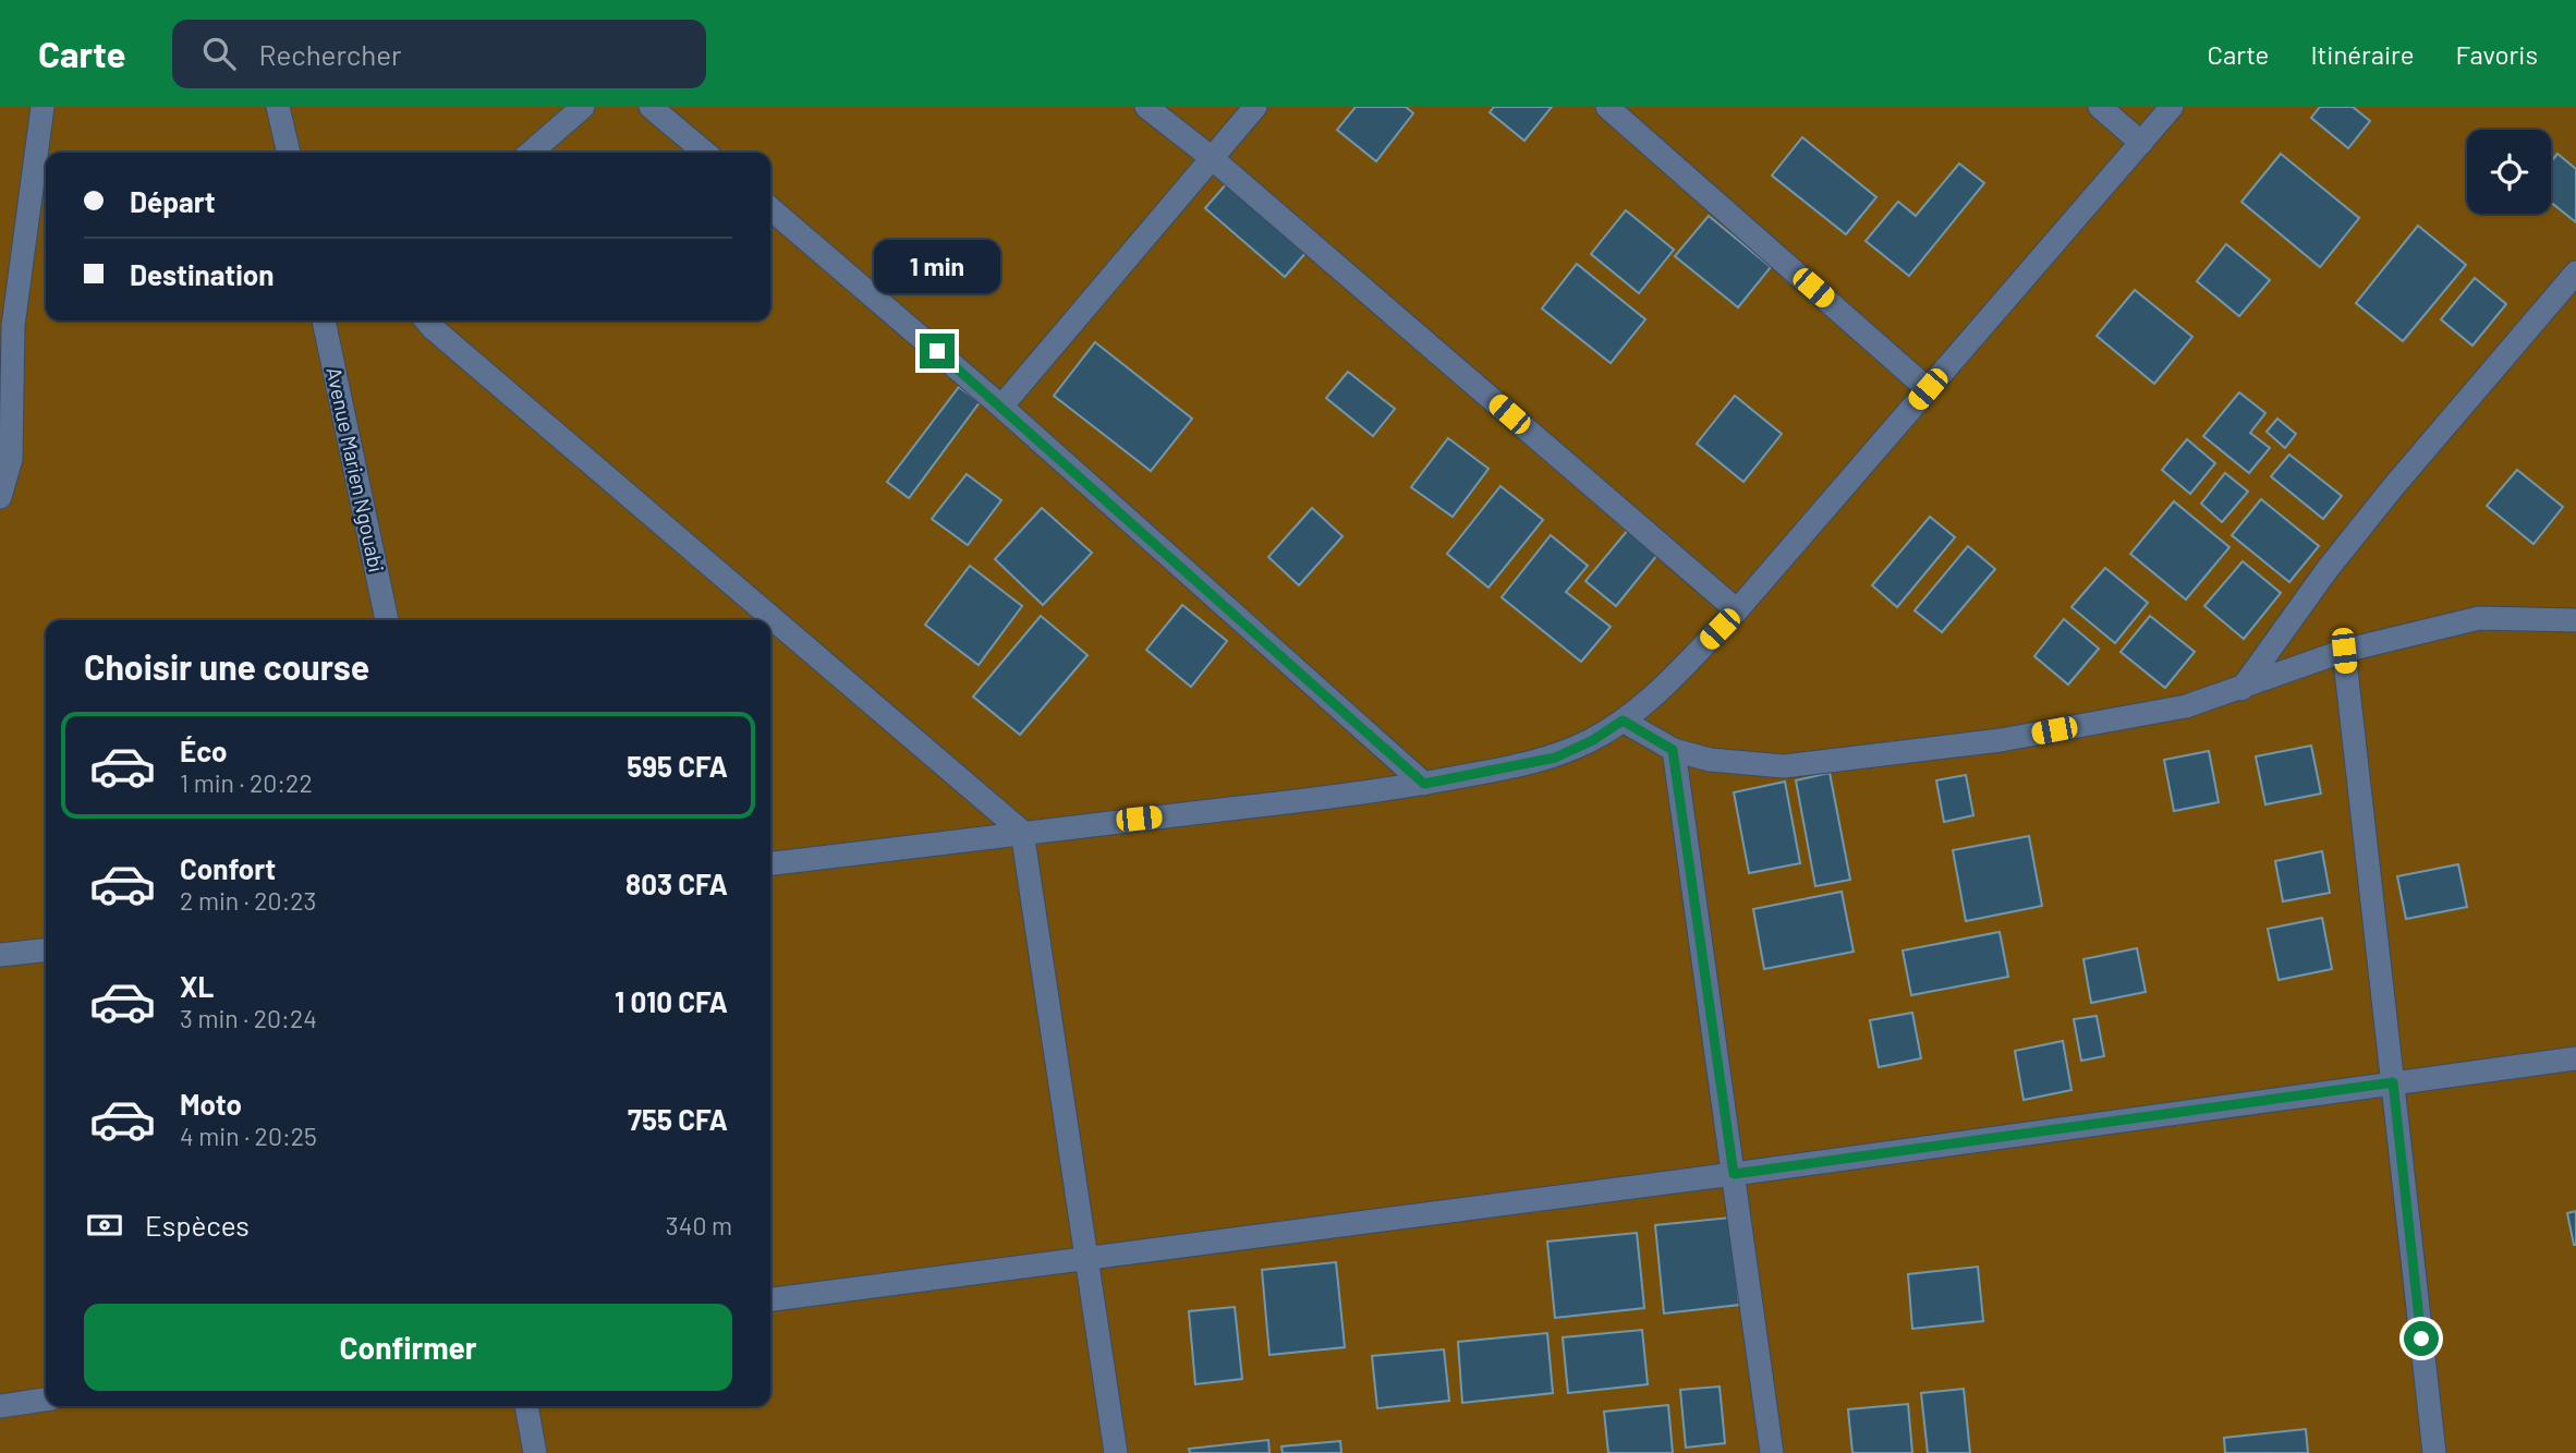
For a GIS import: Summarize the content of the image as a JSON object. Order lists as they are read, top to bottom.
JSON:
{
  "streets": {
    "street": ["Avenue Marien Ngouabi"]
  },
  "page": {
    "header": "Carte",
    "search": "Rechercher",
    "nav": ["Carte", "Itinéraire", "Favoris"],
    "banner": ["Départ", "Destination"],
    "bubble": "1 min",
    "heading": "Choisir une course",
    "list": [
      {
        "name": "Éco",
        "note": "1 min · 20:22",
        "value": "595 CFA"
      },
      {
        "name": "Confort",
        "note": "2 min · 20:23",
        "value": "803 CFA"
      },
      {
        "name": "XL",
        "note": "3 min · 20:24",
        "value": "1 010 CFA"
      },
      {
        "name": "Moto",
        "note": "4 min · 20:25",
        "value": "755 CFA"
      }
    ],
    "pay": ["Espèces", "340 m"],
    "buttons": "Confirmer"
  }
}
